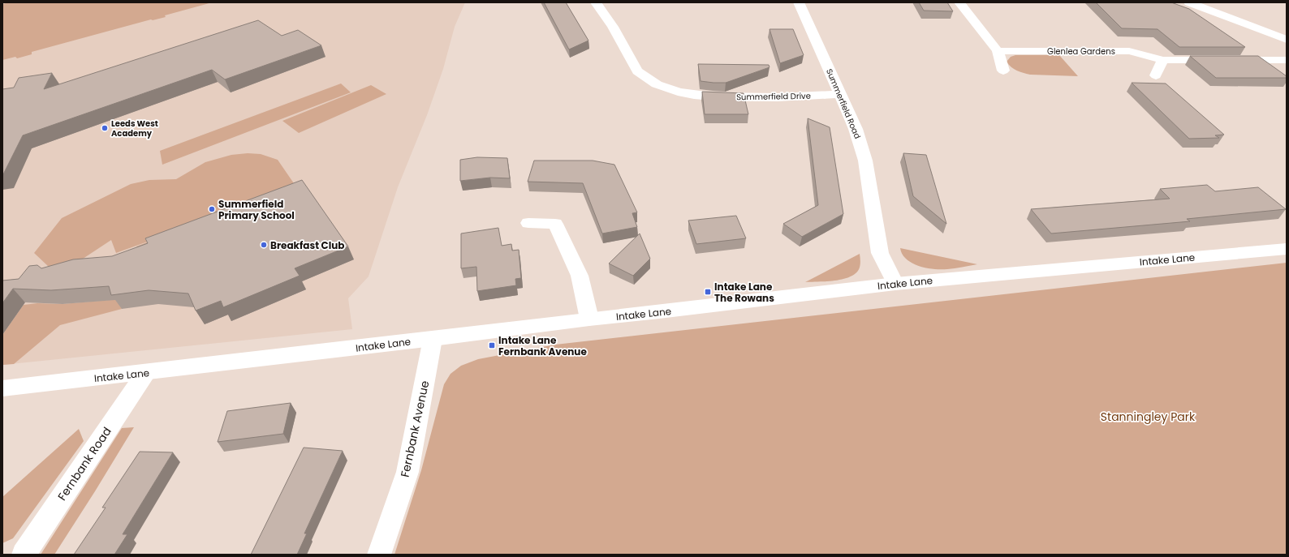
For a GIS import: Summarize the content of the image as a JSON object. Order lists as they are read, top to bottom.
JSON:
{
  "streets": {
    "street": [
      "Glenlea Gardens",
      "Summerfield Drive",
      "Summerfield Road",
      "Intake Lane",
      "Fernbank Avenue",
      "Fernbank Road"
    ]
  },
  "crossings": [
    ["Summerfield Drive", "Summerfield Road"],
    ["Summerfield Road", "Intake Lane"],
    ["Intake Lane", "Fernbank Avenue"],
    ["Intake Lane", "Fernbank Road"]
  ],
  "parks": ["Stanningley Park"],
  "places": {
    "other": ["Leeds West Academy", "Summerfield Primary School", "Breakfast Club"],
    "transit": ["Intake Lane The Rowans", "Intake Lane Fernbank Avenue"]
  }
}
